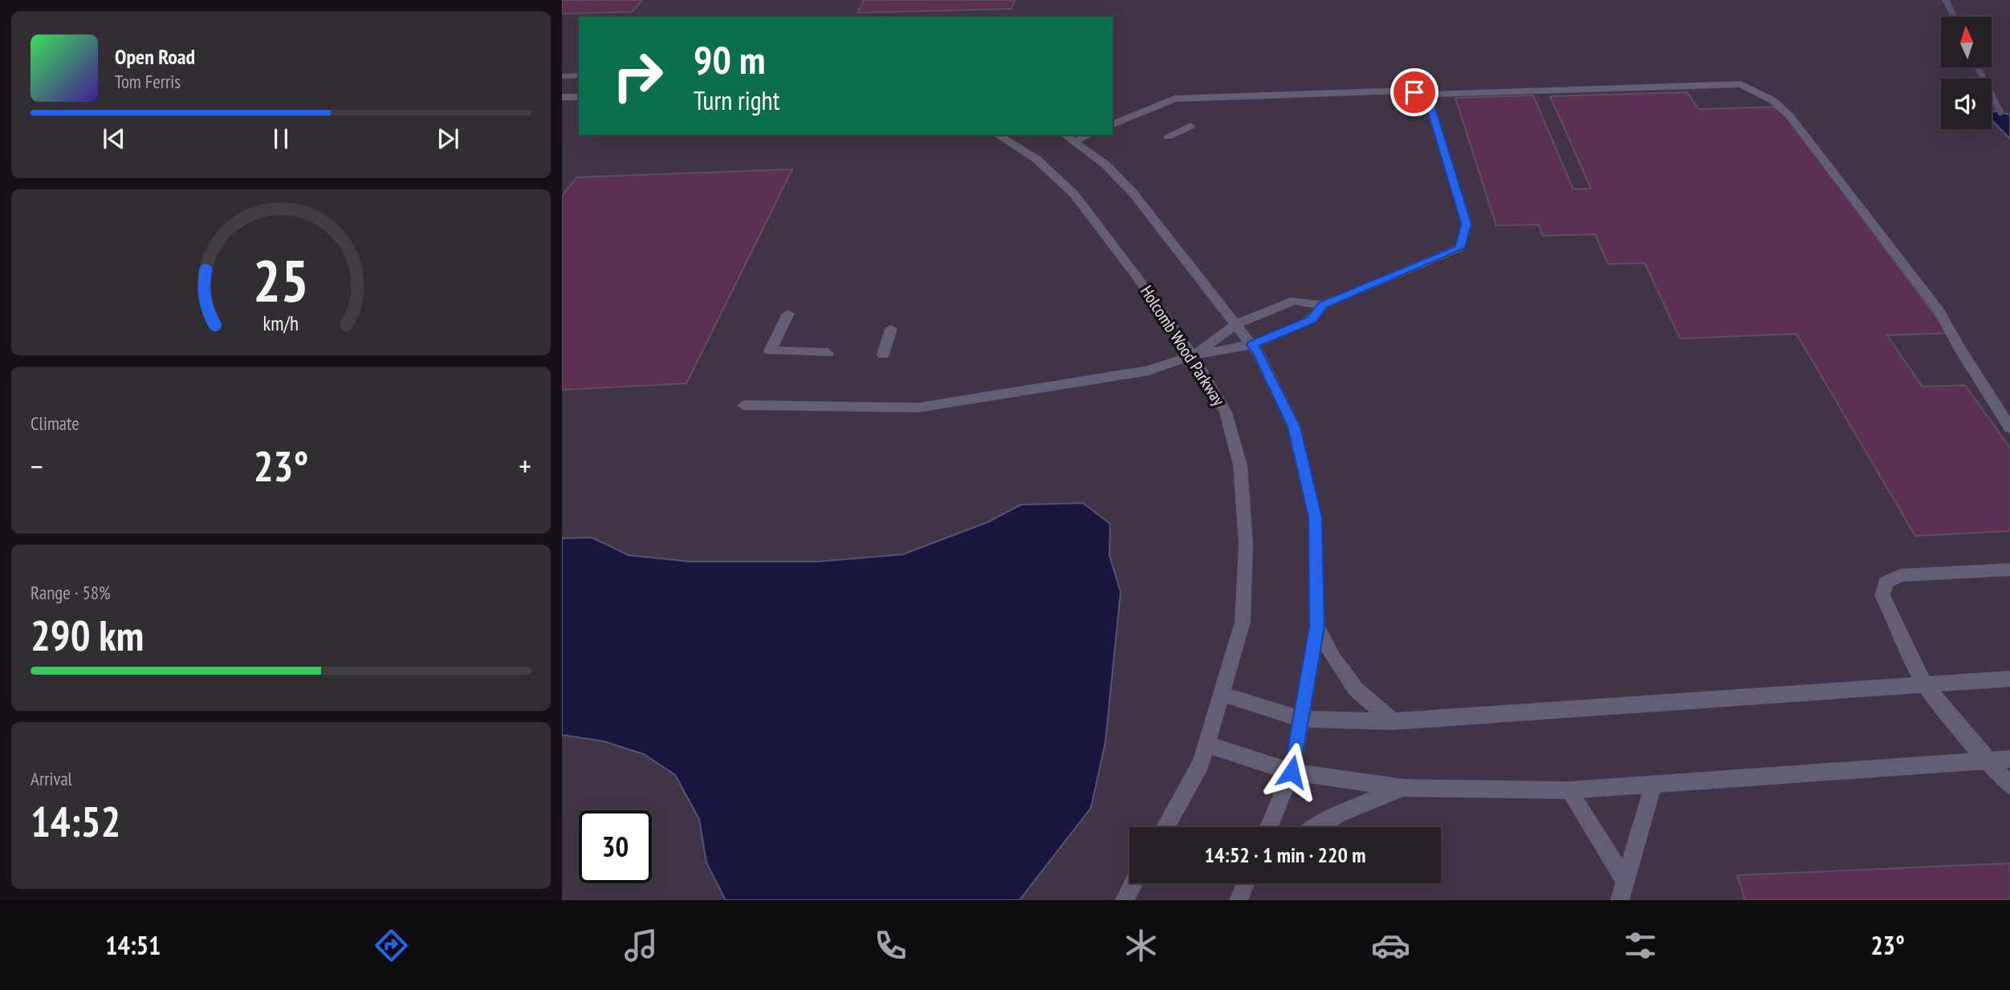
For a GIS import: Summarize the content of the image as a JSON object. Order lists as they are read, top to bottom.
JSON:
{
  "streets": {
    "street": ["Holcomb Wood Parkway"]
  },
  "north": "top",
  "page": {
    "turn": ["90 m", "Turn right"],
    "song": ["Open Road", "Tom Ferris"],
    "tile": [
      "Climate",
      ["Range · 58%", "290 km"],
      ["Arrival", "14:52"]
    ],
    "heat": ["−", "23°", "+"],
    "limit": "30",
    "trip": "14:52 · 1 min · 220 m",
    "tabs": ["14:51", "23°"],
    "gauge": ["25", "km/h"]
  }
}
